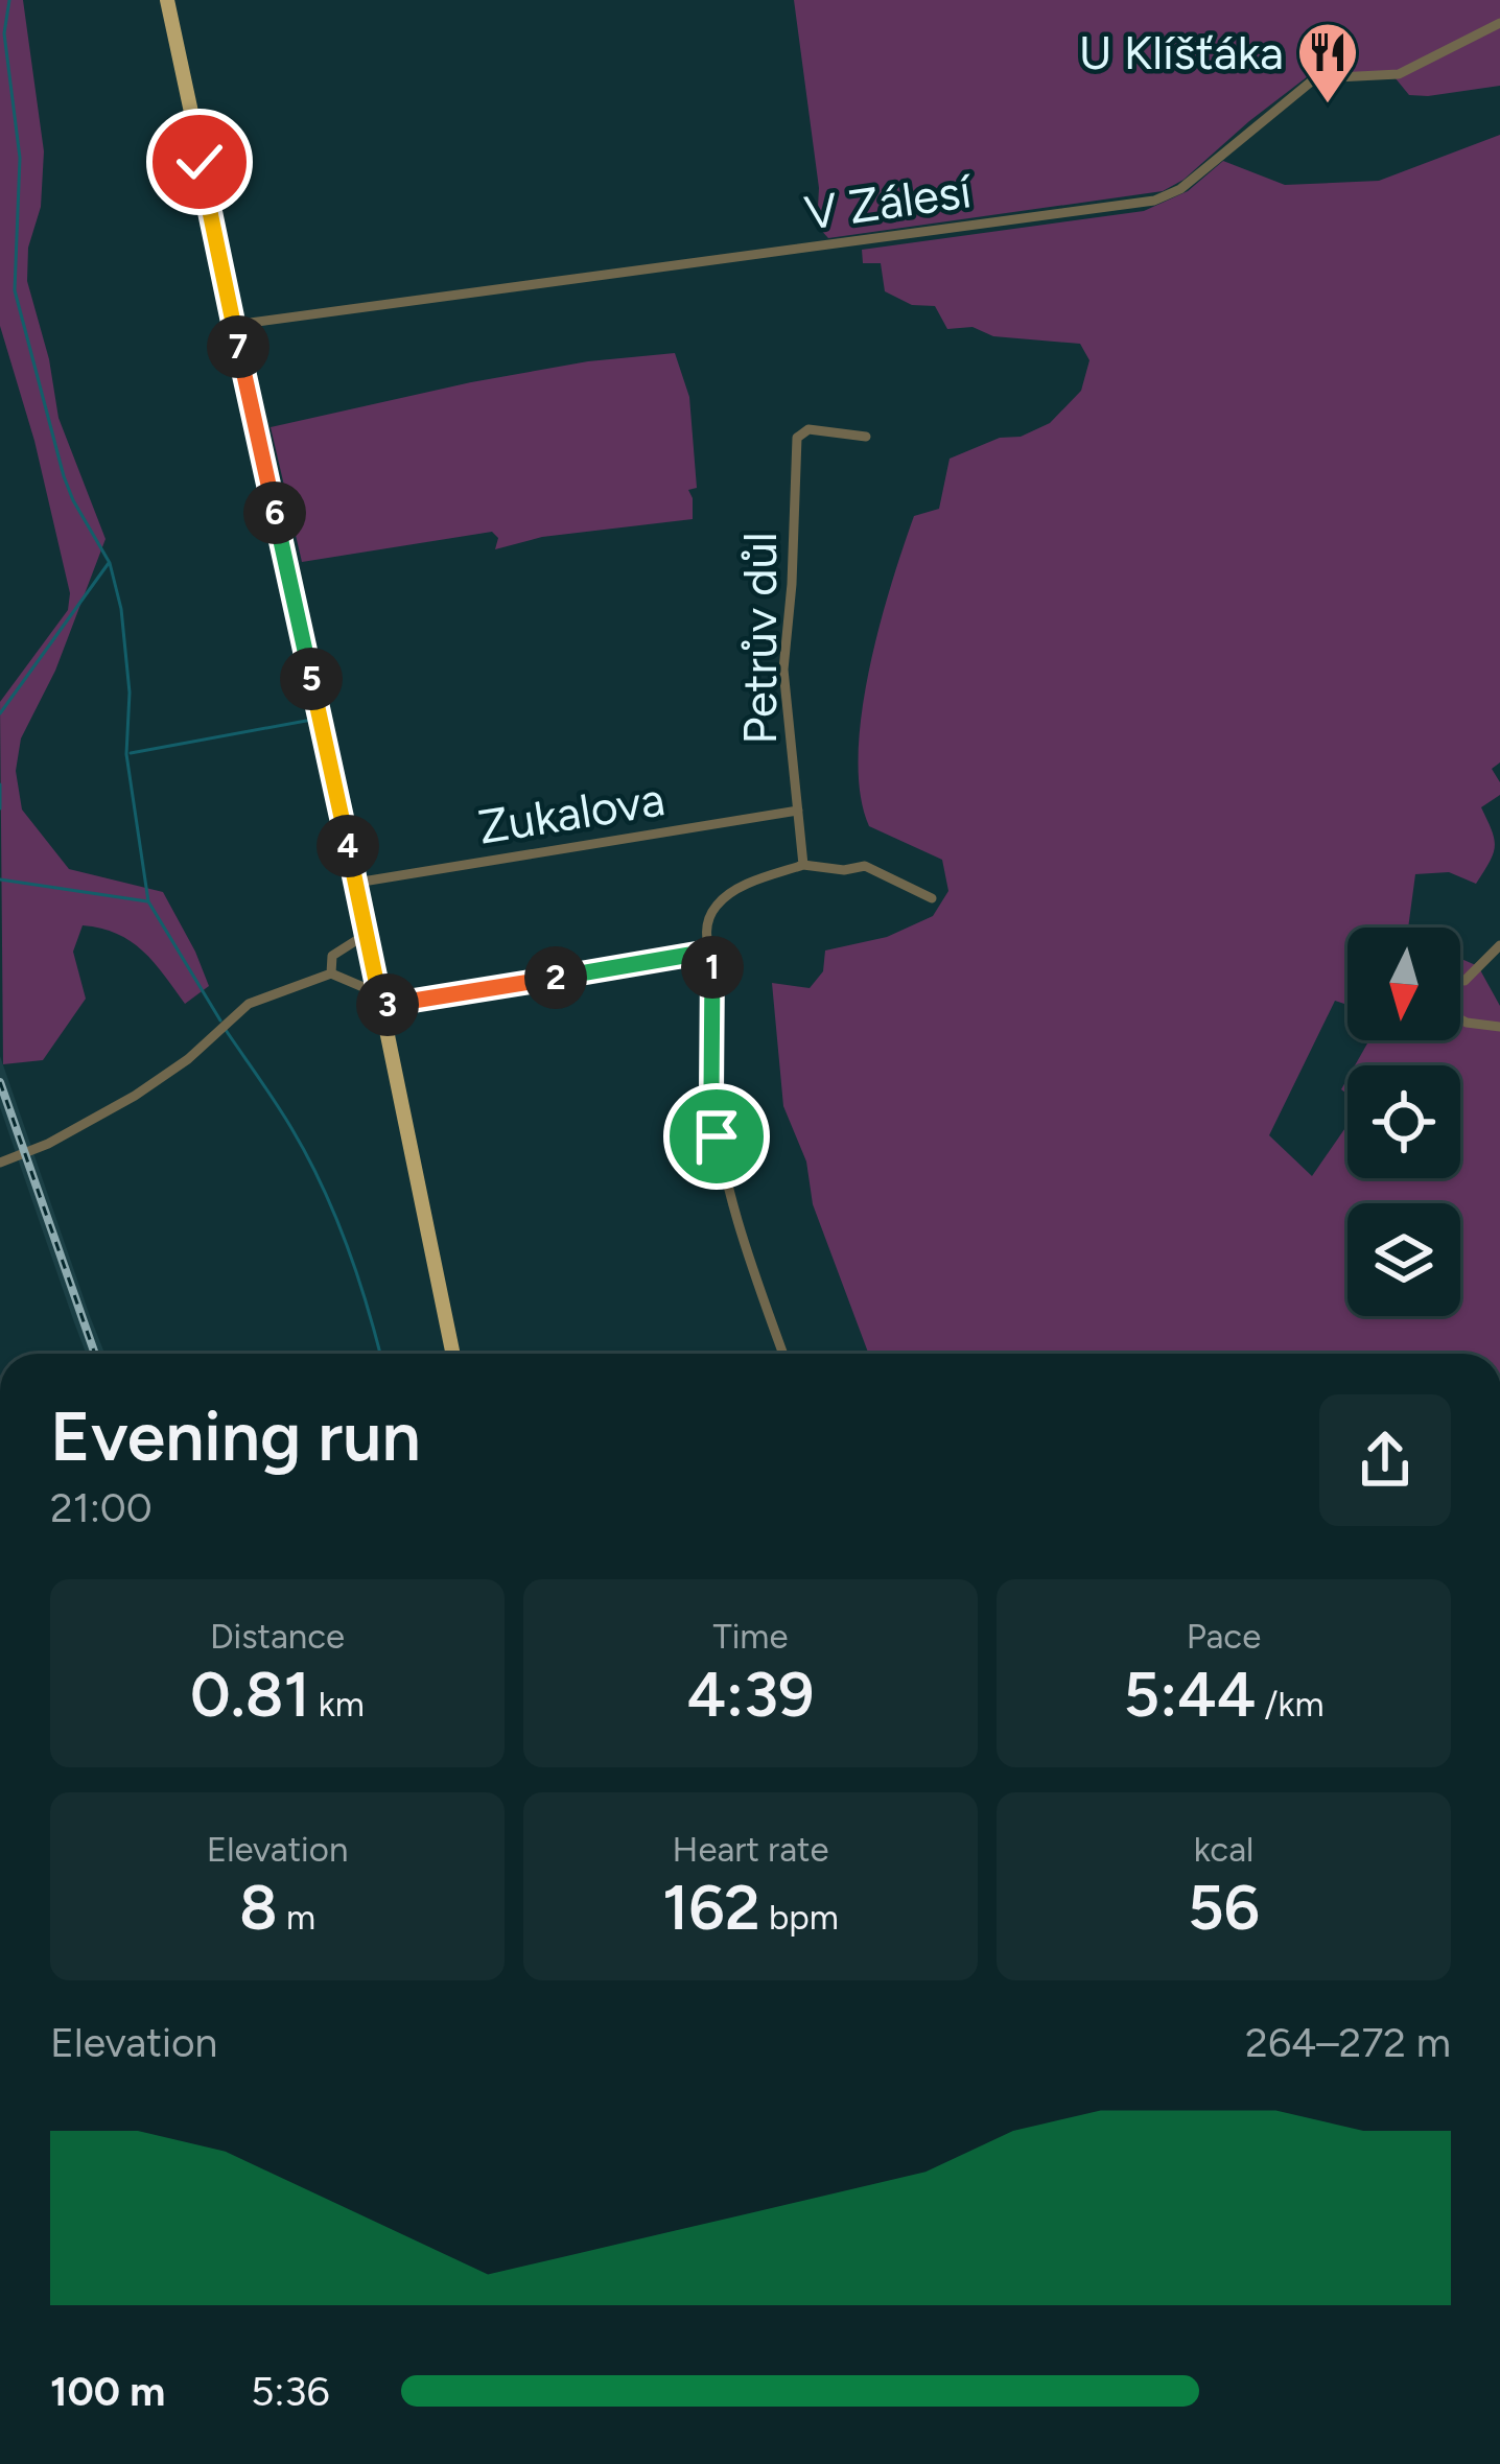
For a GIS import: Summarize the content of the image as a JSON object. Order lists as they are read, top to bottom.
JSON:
{
  "streets": {
    "street": ["V Zálesí", "Petrův důl", "Zukalova"]
  },
  "crossings": [
    ["Petrův důl", "Zukalova"]
  ],
  "places": {
    "restaurant": ["U Klíšťáka"]
  },
  "north": "bottom",
  "page": {
    "pins": [
      "7",
      "6",
      "5",
      "4",
      "1",
      "2",
      "3"
    ],
    "heading": ["Evening run", "21:00"],
    "stats": [
      ["Distance", "0.81 km"],
      ["Time", "4:39"],
      ["Pace", "5:44 /km"],
      ["Elevation", "8 m"],
      ["Heart rate", "162 bpm"],
      ["kcal", "56"]
    ],
    "chart": ["Elevation", "264–272 m"],
    "list": [
      {
        "name": "100 m",
        "note": "5:36"
      }
    ]
  }
}
